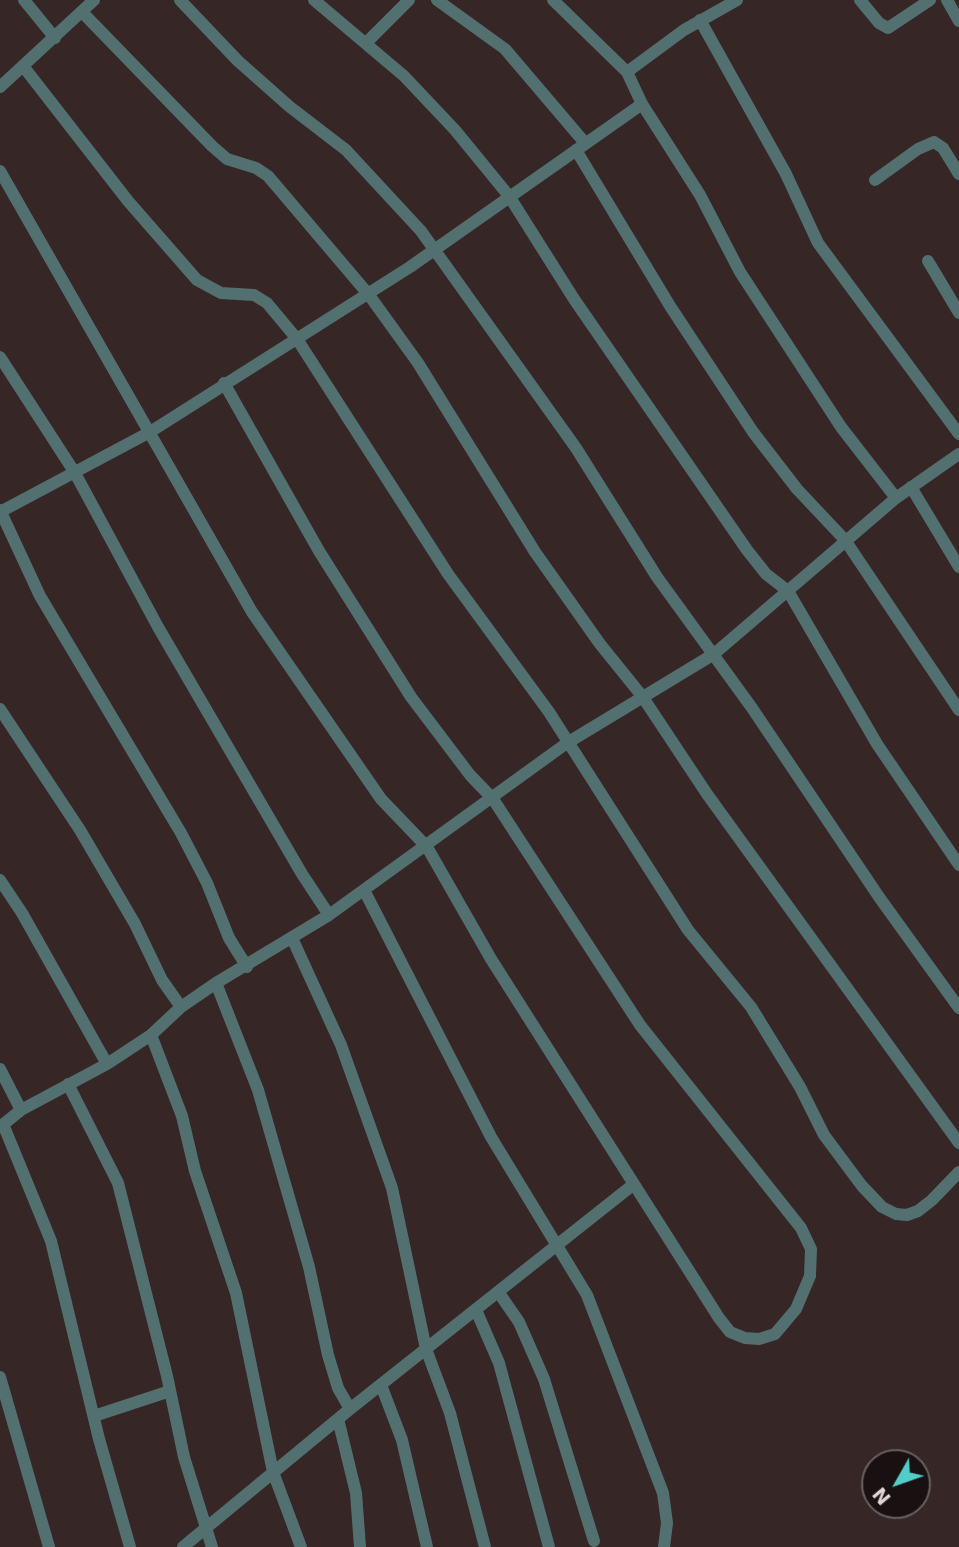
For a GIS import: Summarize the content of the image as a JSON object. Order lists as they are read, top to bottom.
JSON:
{
  "north": "bottom left"
}
